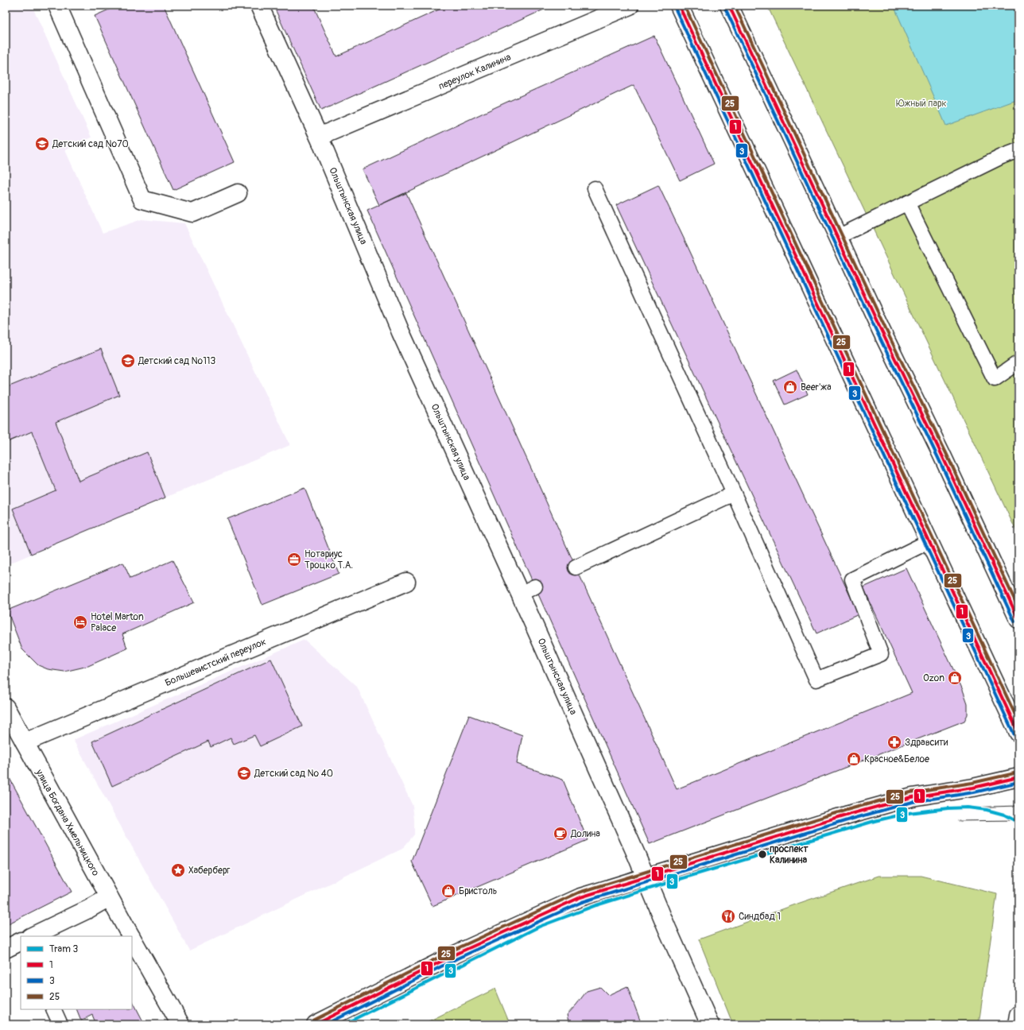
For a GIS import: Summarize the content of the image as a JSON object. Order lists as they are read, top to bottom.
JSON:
{
  "streets": {
    "street": [
      "переулок Калинина",
      "Ольштынская улица",
      "Большевистский переулок",
      "улица Богдана Хмельницкого"
    ]
  },
  "crossings": [
    ["переулок Калинина", "Ольштынская улица"],
    ["Большевистский переулок", "улица Богдана Хмельницкого"]
  ],
  "parks": ["Южный парк"],
  "places": {
    "school or university": ["Детский сад №70", "Детский сад №113", "Детский сад № 40"],
    "shop": [
      "Beer'жа",
      "Ozon",
      "Красное&Белое",
      "Бристоль"
    ],
    "office": ["Нотариус Троцко Т.А."],
    "hotel": ["Hotel Marton Palace"],
    "pharmacy": ["Здравсити"],
    "cafe": ["Долина"],
    "other": ["проспект Калинина"],
    "place": ["Хаберберг"],
    "restaurant": ["Синдбад 1"]
  },
  "lines": [
    "transit line 1",
    "transit line 25",
    "transit line 3",
    "tram line 3"
  ],
  "legend": [
    "Tram 3",
    "1",
    "3",
    "25"
  ]
}
